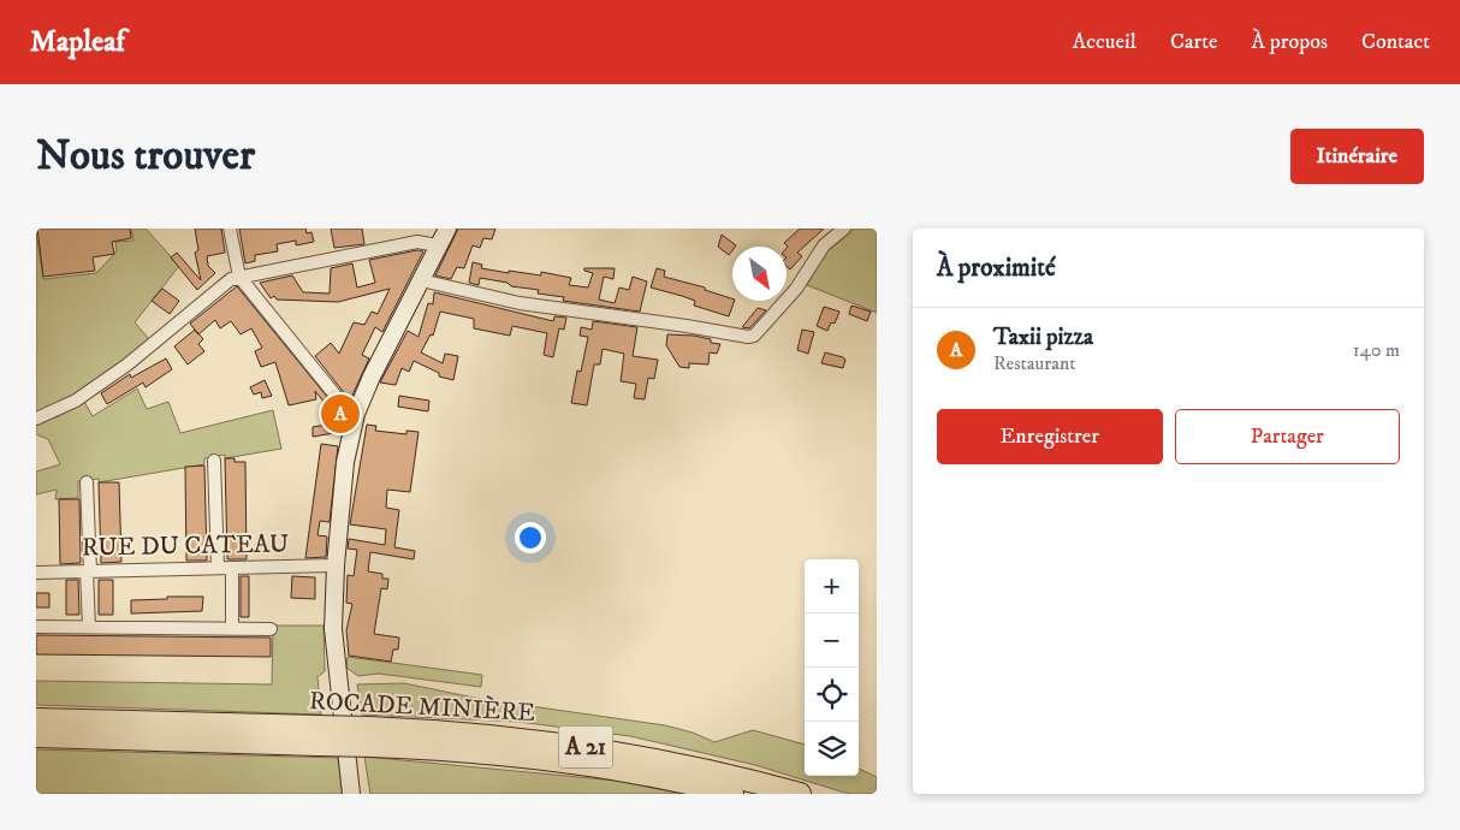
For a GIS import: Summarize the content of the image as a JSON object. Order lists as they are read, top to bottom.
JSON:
{
  "streets": {
    "highway": ["ROCADE MINIÈRE", "A 21"],
    "street": ["RUE DU CATEAU"]
  },
  "north": "bottom right",
  "page": {
    "header": "Mapleaf",
    "nav": [
      "Accueil",
      "Carte",
      "À propos",
      "Contact"
    ],
    "buttons": [
      "Itinéraire",
      ["Enregistrer", "Partager"]
    ],
    "title": "Nous trouver",
    "heading": "À proximité",
    "list": [
      {
        "mark": "A",
        "name": "Taxii pizza",
        "note": "Restaurant",
        "value": "140 m"
      }
    ],
    "pins": "A",
    "map_buttons": ["+", "−"]
  }
}
